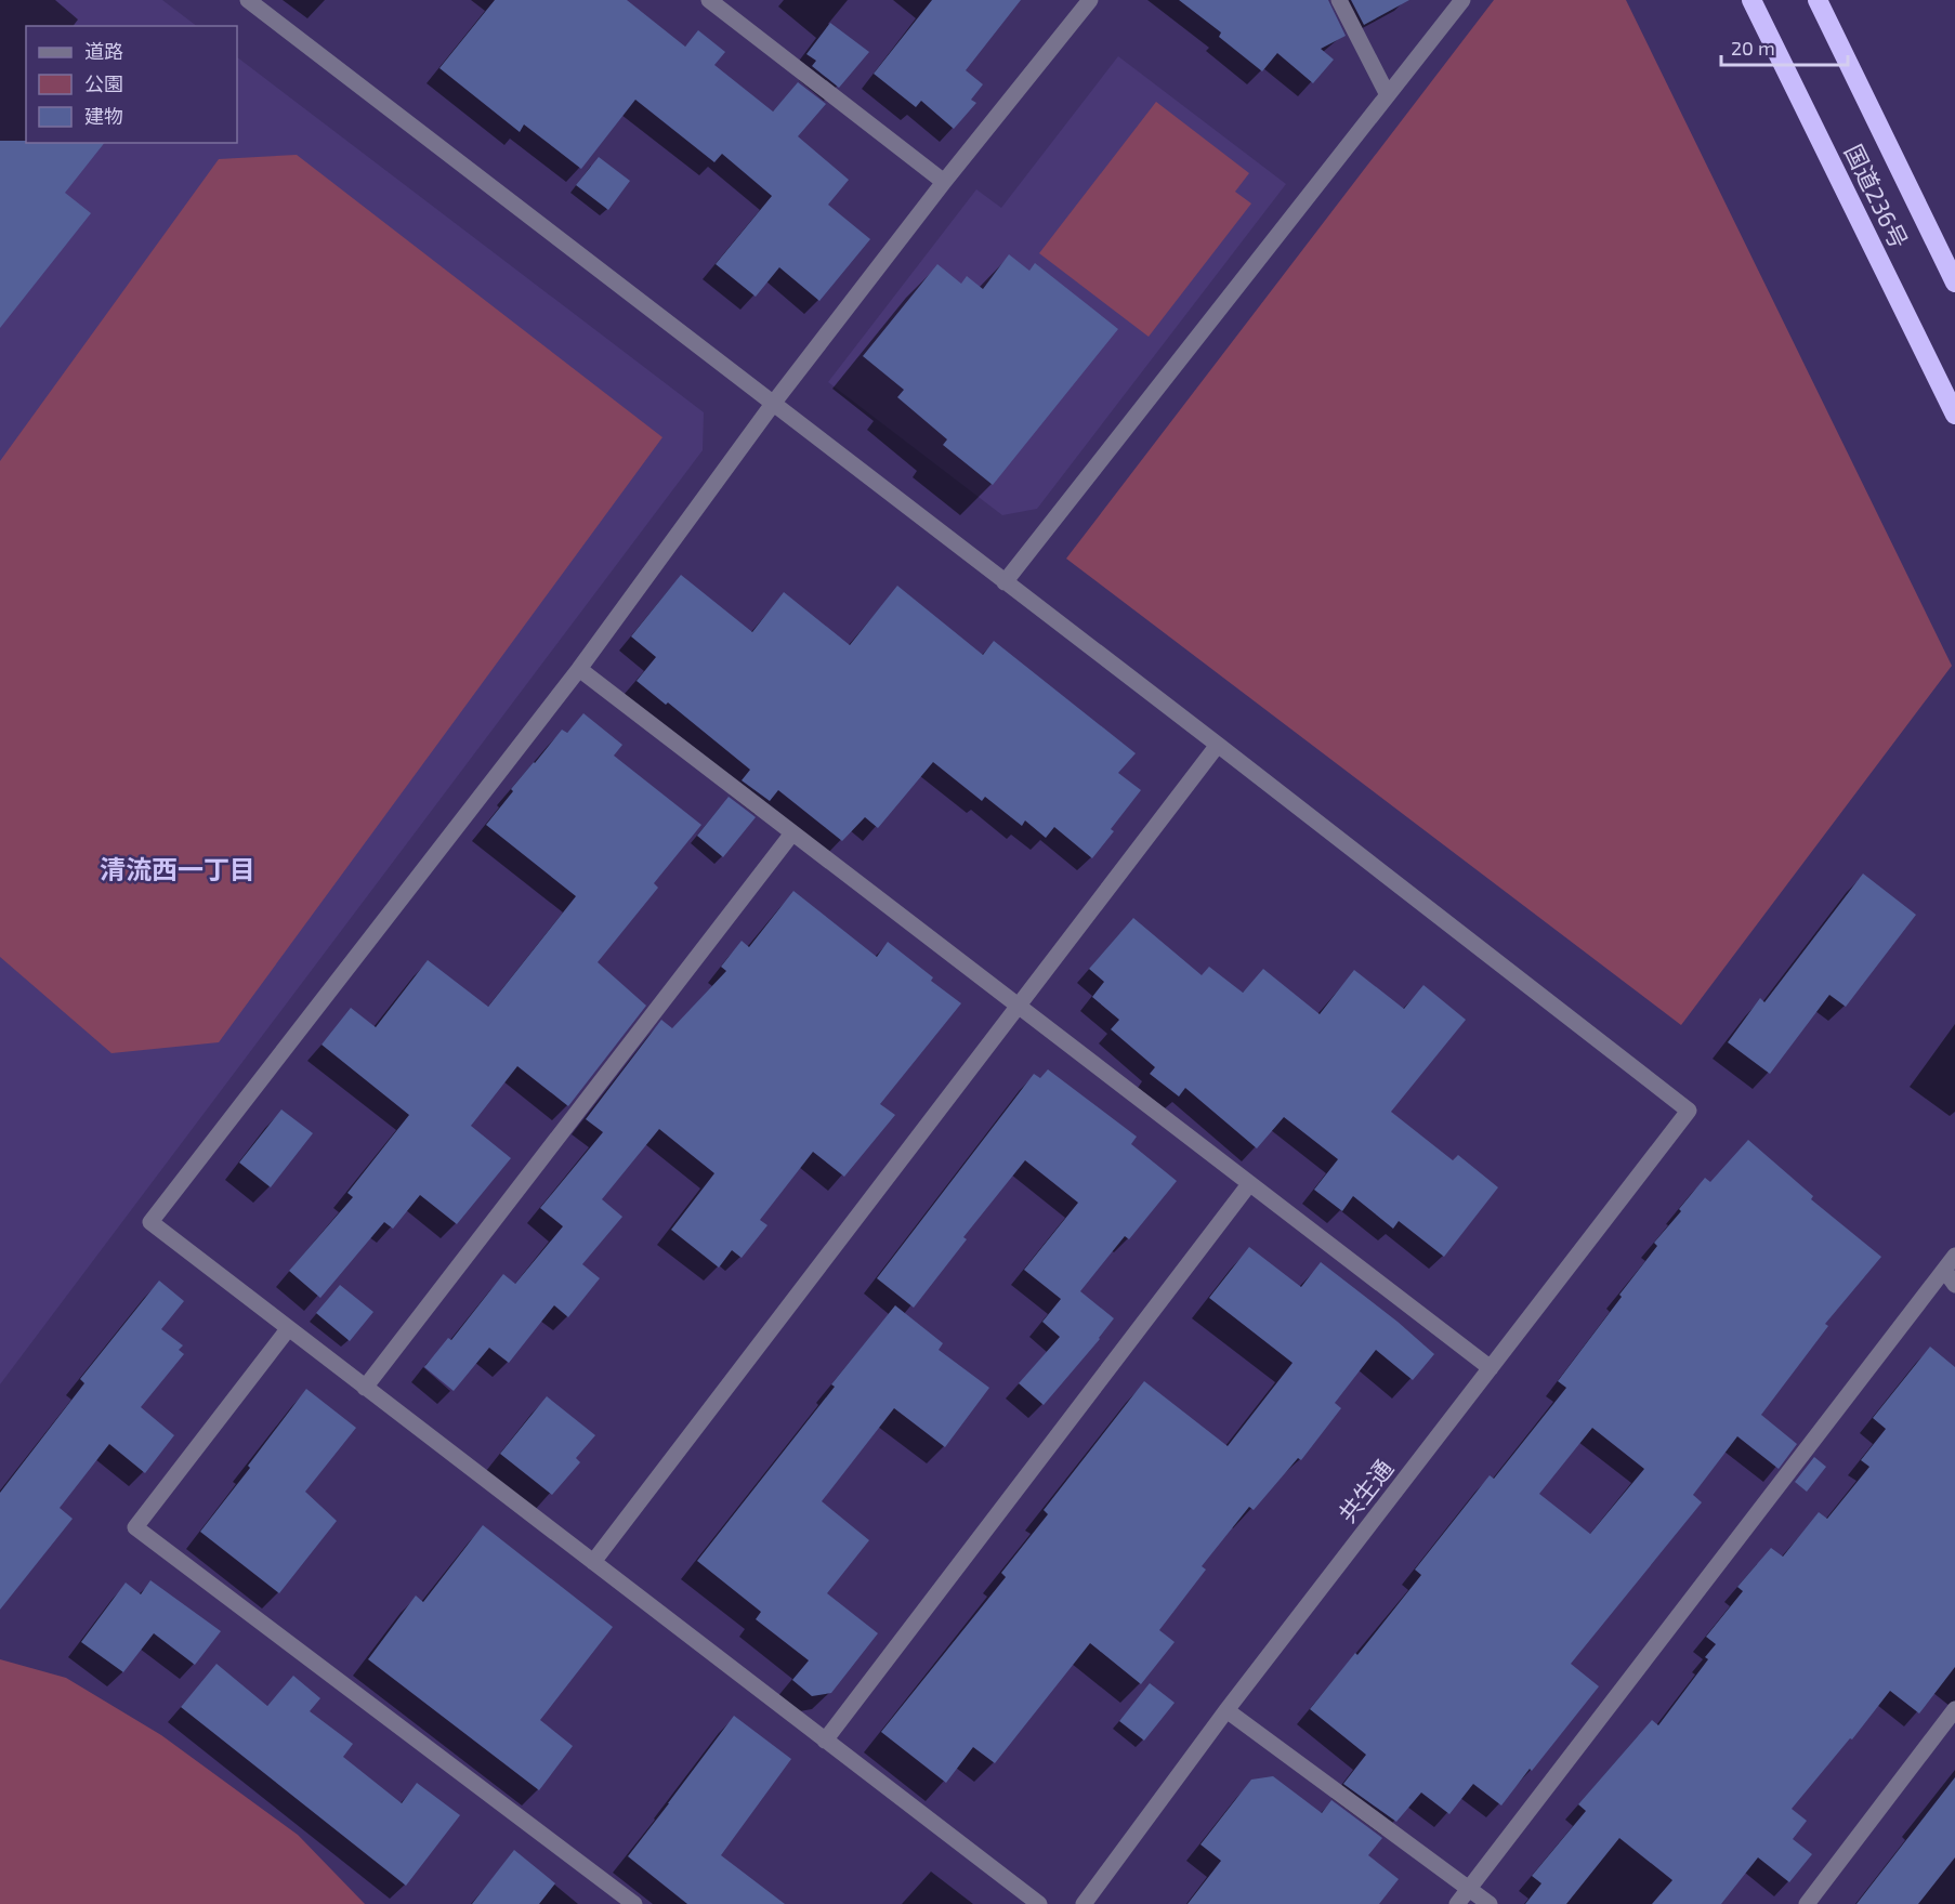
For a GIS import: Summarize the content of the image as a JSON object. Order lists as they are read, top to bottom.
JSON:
{
  "streets": {
    "highway": ["国道236号"],
    "street": ["共生通"]
  },
  "districts": ["清流西一丁目"],
  "legend": ["道路", "公園", "建物"],
  "scale_bar": "20 m"
}
